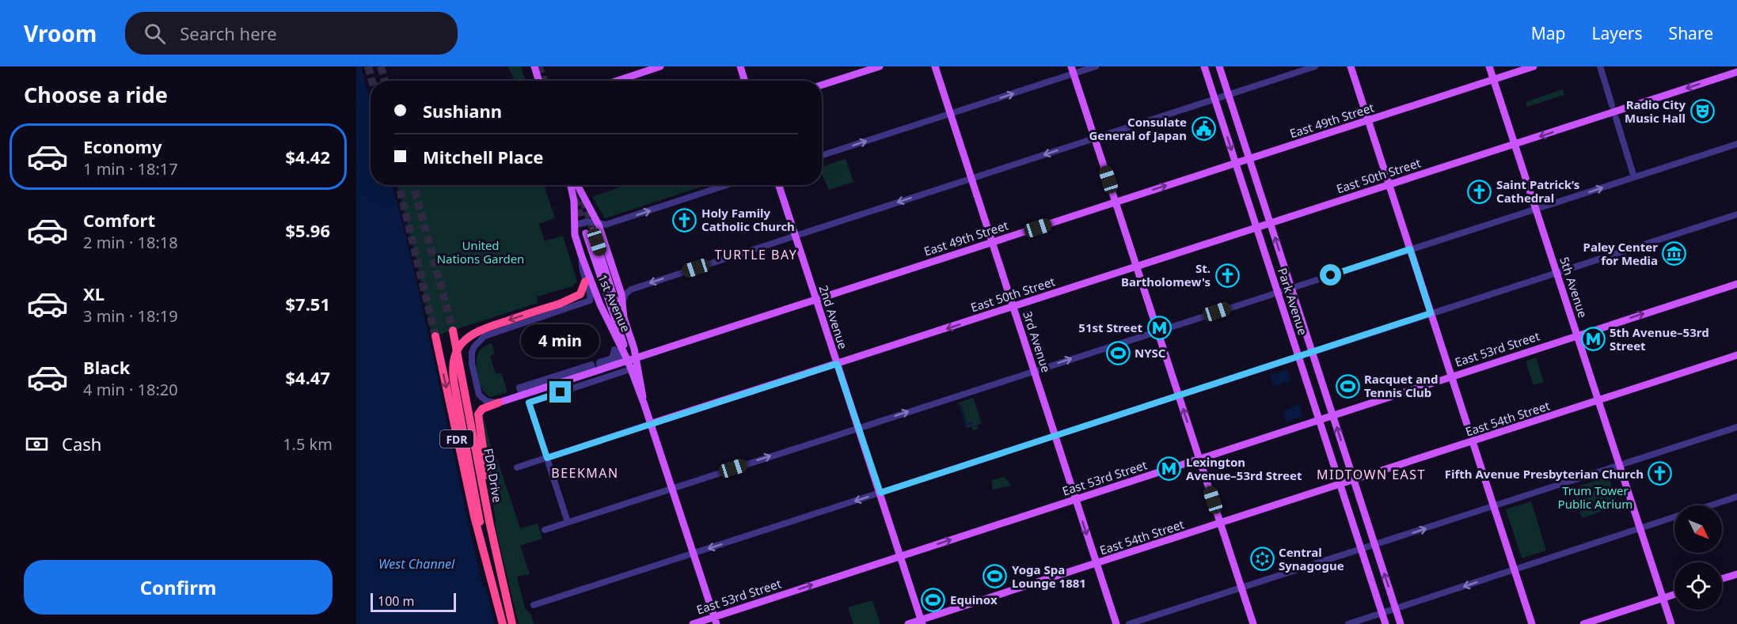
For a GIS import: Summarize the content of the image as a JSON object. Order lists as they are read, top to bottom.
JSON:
{
  "streets": {
    "highway": ["FDR", "FDR Drive"],
    "main road": [
      "East 49th Street",
      "East 50th Street",
      "5th Avenue",
      "Park Avenue",
      "1st Avenue",
      "2nd Avenue",
      "3rd Avenue",
      "East 53rd Street",
      "East 54th Street"
    ]
  },
  "crossings": [
    ["East 49th Street", "5th Avenue"],
    ["East 49th Street", "Park Avenue"],
    ["East 49th Street", "1st Avenue"],
    ["East 49th Street", "2nd Avenue"],
    ["East 49th Street", "3rd Avenue"],
    ["East 50th Street", "5th Avenue"],
    ["East 50th Street", "Park Avenue"],
    ["East 50th Street", "1st Avenue"],
    ["East 50th Street", "2nd Avenue"],
    ["East 50th Street", "3rd Avenue"],
    ["5th Avenue", "East 53rd Street"],
    ["5th Avenue", "East 54th Street"],
    ["Park Avenue", "East 53rd Street"],
    ["Park Avenue", "East 54th Street"],
    ["1st Avenue", "East 53rd Street"],
    ["2nd Avenue", "East 53rd Street"],
    ["2nd Avenue", "East 54th Street"],
    ["3rd Avenue", "East 53rd Street"],
    ["3rd Avenue", "East 54th Street"]
  ],
  "one_way": ["East 53rd Street"],
  "districts": ["TURTLE BAY", "BEEKMAN", "MIDTOWN EAST"],
  "water": ["West Channel"],
  "parks": ["United Nations Garden", "Trum Tower Public Atrium"],
  "places": {
    "theatre": ["Radio City Music Hall"],
    "public building": ["Consulate General of Japan"],
    "church": [
      "Saint Patrick’s Cathedral",
      "Holy Family Catholic Church",
      "St. Bartholomew's",
      "Fifth Avenue Presbyterian Church"
    ],
    "museum": ["Paley Center for Media"],
    "metro station": ["51st Street", "5th Avenue–53rd Street", "Lexington Avenue–53rd Street"],
    "sports": [
      "NYSC",
      "Racquet and Tennis Club",
      "Yoga Spa Lounge 1881",
      "Equinox"
    ],
    "synagogue": ["Central Synagogue"]
  },
  "scale_bar": "100 m",
  "north": "bottom right",
  "page": {
    "header": "Vroom",
    "search": "Search here",
    "nav": ["Map", "Layers", "Share"],
    "heading": "Choose a ride",
    "banner": ["Sushiann", "Mitchell Place"],
    "list": [
      {
        "name": "Economy",
        "note": "1 min · 18:17",
        "value": "$4.42"
      },
      {
        "name": "Comfort",
        "note": "2 min · 18:18",
        "value": "$5.96"
      },
      {
        "name": "XL",
        "note": "3 min · 18:19",
        "value": "$7.51"
      },
      {
        "name": "Black",
        "note": "4 min · 18:20",
        "value": "$4.47"
      }
    ],
    "bubble": "4 min",
    "pay": ["Cash", "1.5 km"],
    "buttons": "Confirm",
    "scale": "100 m"
  }
}
